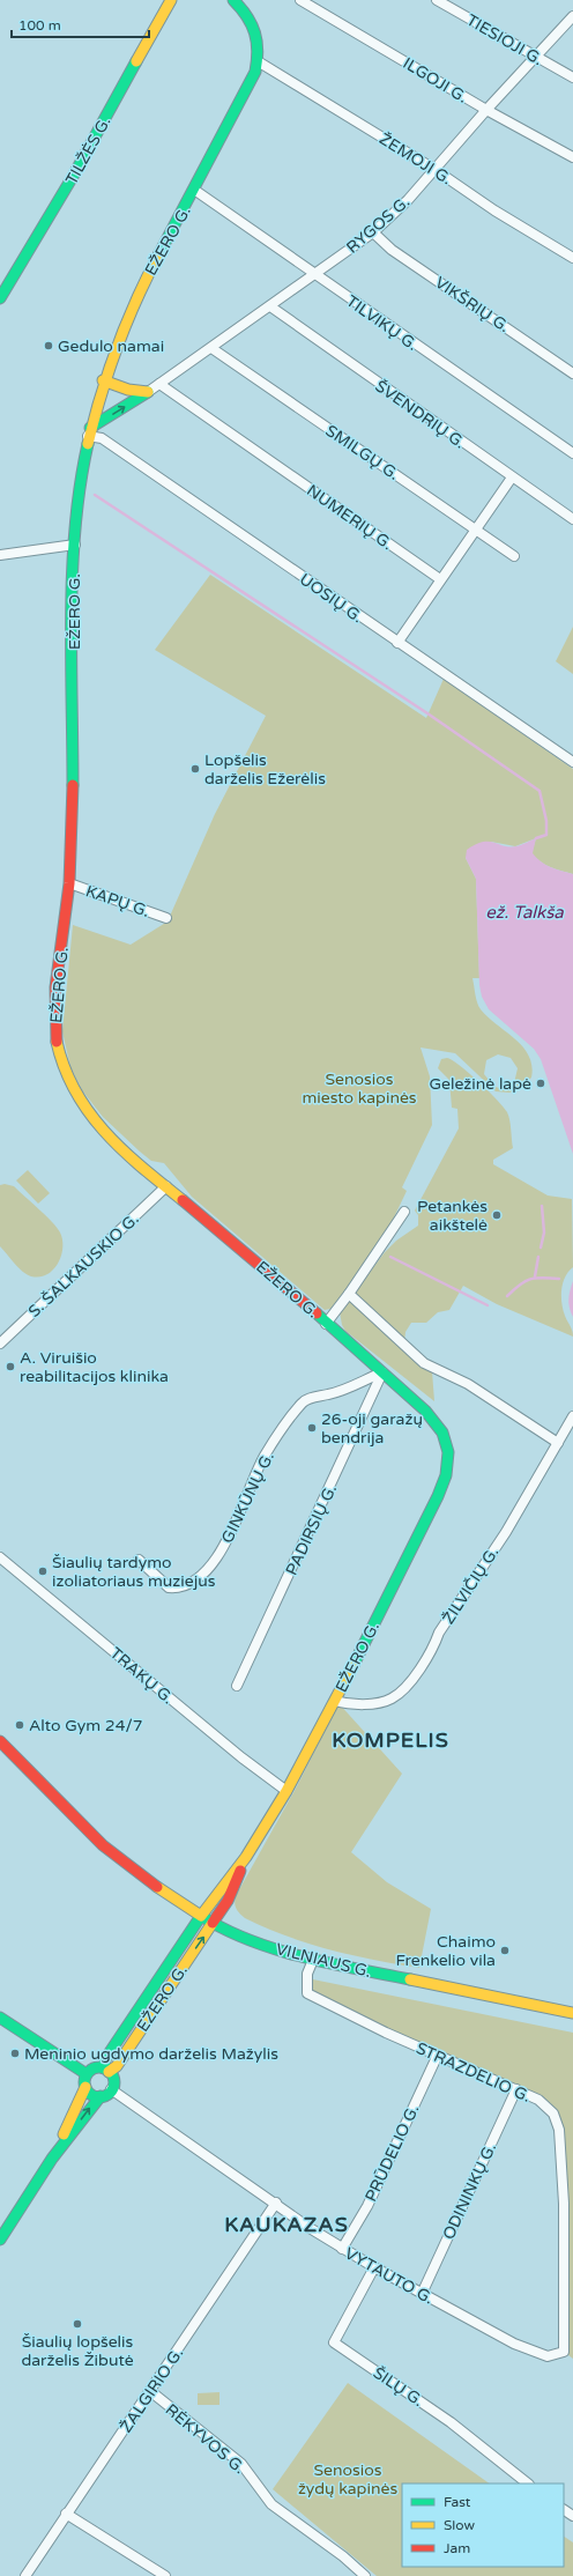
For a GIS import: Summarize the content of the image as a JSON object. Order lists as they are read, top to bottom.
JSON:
{
  "streets": {
    "main road": ["TILŽĖS G.", "EŽERO G.", "VILNIAUS G."],
    "street": [
      "TIESIOJI G.",
      "ILGOJI G.",
      "ŽEMOJI G.",
      "RYGOS G.",
      "VIKŠRIŲ G.",
      "TILVIKŲ G.",
      "ŠVENDRIŲ G.",
      "SMILGŲ G.",
      "NUMERIŲ G.",
      "UOSIŲ G.",
      "KAPŲ G.",
      "S. ŠALKAUSKIO G.",
      "GINKŪNŲ G.",
      "PADIRSIŲ G.",
      "ŽILVIČIŲ G.",
      "TRAKŲ G.",
      "STRAZDELIO G.",
      "PRŪDELIO G.",
      "ODININKŲ G.",
      "VYTAUTO G.",
      "ŠILŲ G.",
      "ŽALGIRIO G.",
      "RĖKYVOS G."
    ]
  },
  "crossings": [
    ["TIESIOJI G.", "RYGOS G."],
    ["ILGOJI G.", "RYGOS G."],
    ["ŽEMOJI G.", "RYGOS G."],
    ["ŽEMOJI G.", "EŽERO G."],
    ["RYGOS G.", "VIKŠRIŲ G."],
    ["RYGOS G.", "TILVIKŲ G."],
    ["RYGOS G.", "ŠVENDRIŲ G."],
    ["RYGOS G.", "SMILGŲ G."],
    ["RYGOS G.", "NUMERIŲ G."],
    ["EŽERO G.", "TILVIKŲ G."],
    ["EŽERO G.", "UOSIŲ G."],
    ["EŽERO G.", "KAPŲ G."],
    ["EŽERO G.", "S. ŠALKAUSKIO G."],
    ["EŽERO G.", "GINKŪNŲ G."],
    ["EŽERO G.", "PADIRSIŲ G."],
    ["EŽERO G.", "ŽILVIČIŲ G."],
    ["EŽERO G.", "TRAKŲ G."],
    ["EŽERO G.", "VILNIAUS G."],
    ["EŽERO G.", "VYTAUTO G."],
    ["GINKŪNŲ G.", "PADIRSIŲ G."],
    ["VILNIAUS G.", "STRAZDELIO G."],
    ["STRAZDELIO G.", "PRŪDELIO G."],
    ["STRAZDELIO G.", "ODININKŲ G."],
    ["STRAZDELIO G.", "VYTAUTO G."],
    ["PRŪDELIO G.", "VYTAUTO G."],
    ["ODININKŲ G.", "VYTAUTO G."],
    ["VYTAUTO G.", "ŠILŲ G."],
    ["VYTAUTO G.", "ŽALGIRIO G."],
    ["ŽALGIRIO G.", "RĖKYVOS G."]
  ],
  "districts": ["KOMPELIS", "KAUKAZAS"],
  "water": ["ež. Talkša"],
  "parks": ["Senosios miesto kapinės", "Senosios žydų kapinės"],
  "places": [
    "Gedulo namai",
    "Lopšelis darželis Ežerėlis",
    "Geležinė lapė",
    "Petankės aikštelė",
    "A. Viruišio reabilitacijos klinika",
    "26-oji garažų bendrija",
    "Šiaulių tardymo izoliatoriaus muziejus",
    "Alto Gym 24/7",
    "Chaimo Frenkelio vila",
    "Meninio ugdymo darželis Mažylis",
    "Šiaulių lopšelis darželis Žibutė"
  ],
  "legend": ["Fast", "Slow", "Jam"],
  "scale_bar": "100 m"
}
